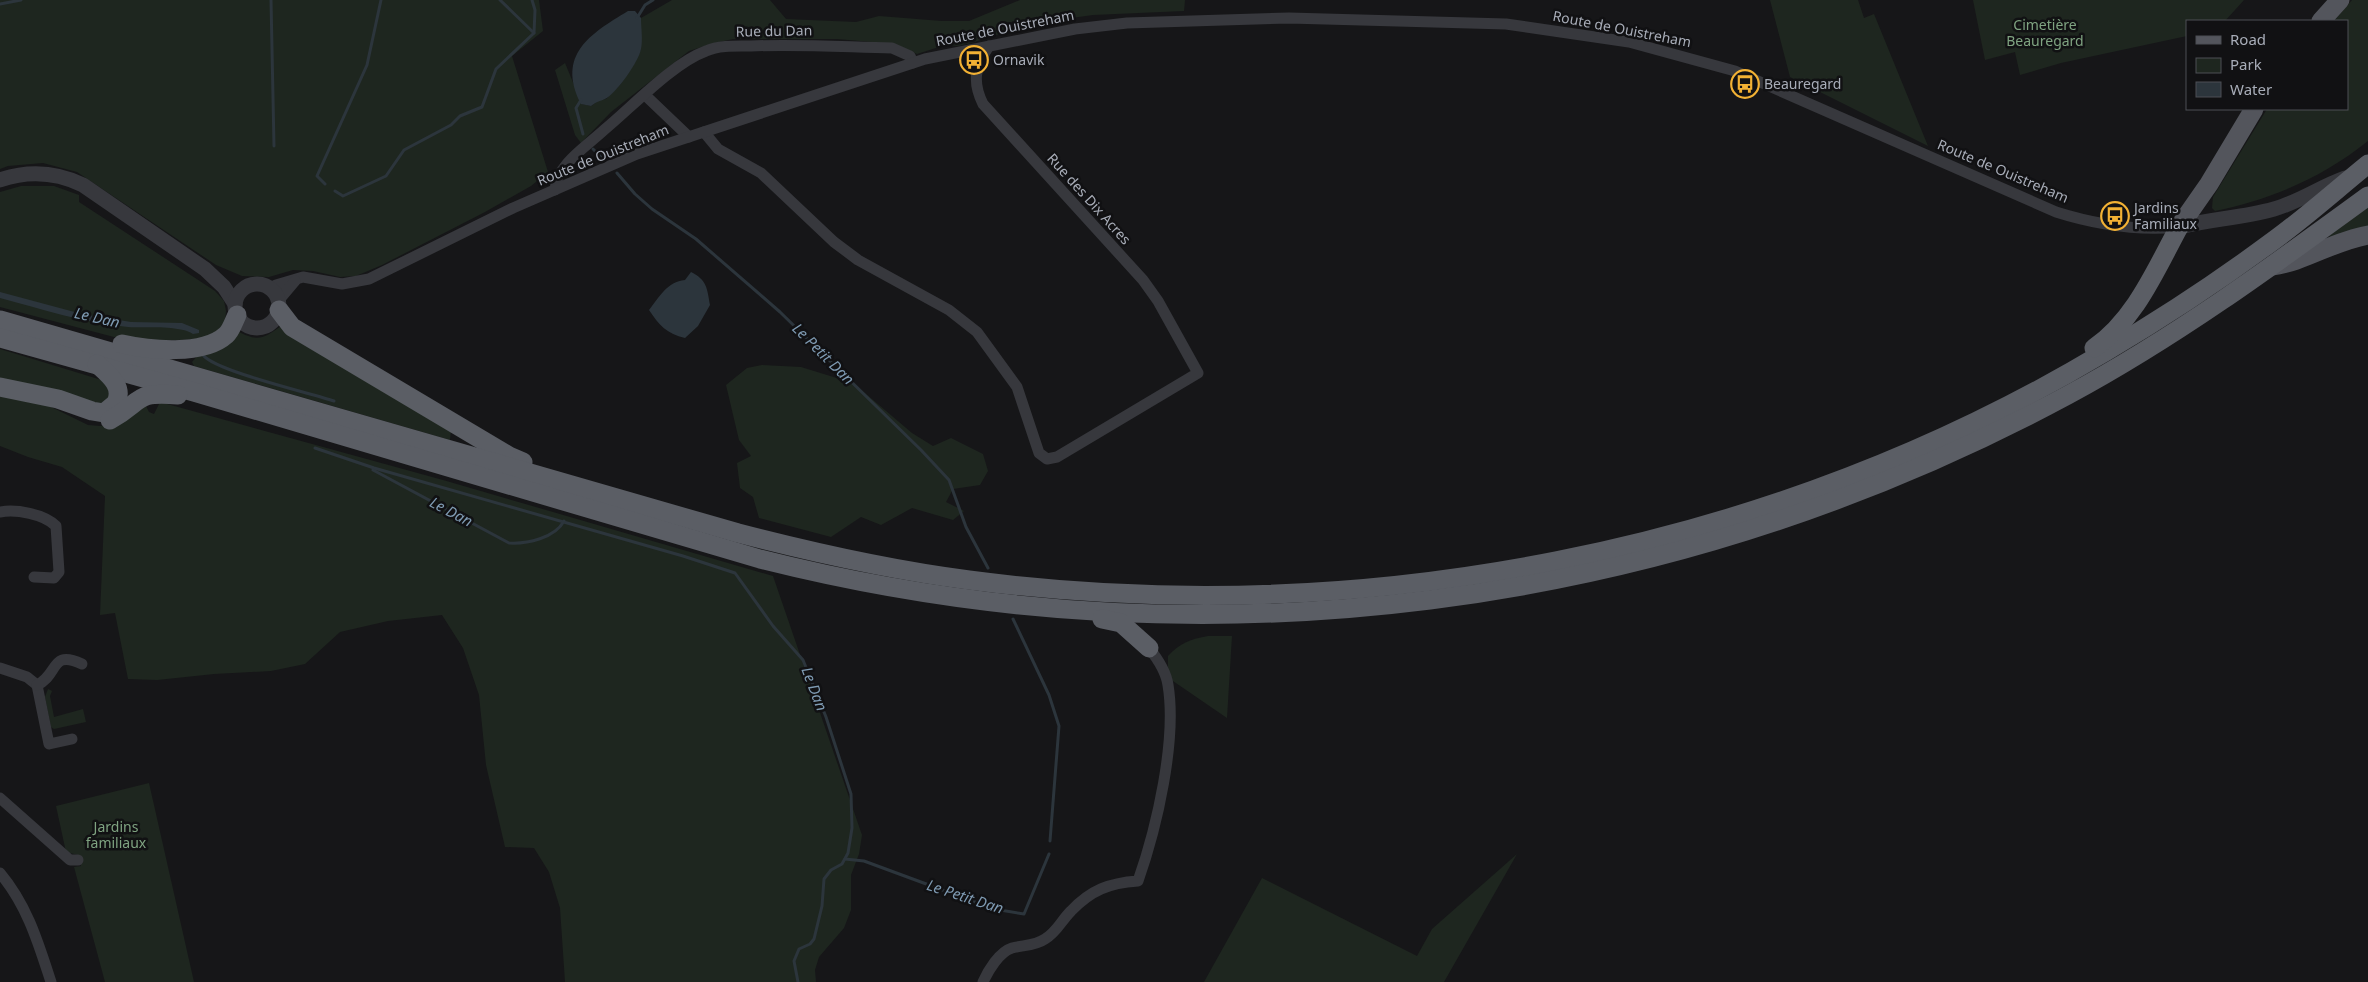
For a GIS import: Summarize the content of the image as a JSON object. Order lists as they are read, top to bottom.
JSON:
{
  "streets": {
    "street": ["Route de Ouistreham", "Rue du Dan", "Rue des Dix Acres"]
  },
  "crossings": [
    ["Route de Ouistreham", "Rue du Dan"],
    ["Route de Ouistreham", "Rue des Dix Acres"]
  ],
  "water": ["Le Dan", "Le Petit Dan"],
  "parks": ["Cimetière Beauregard", "Jardins familiaux"],
  "places": {
    "bus stop": ["Ornavik", "Beauregard", "Jardins Familiaux"]
  },
  "legend": ["Road", "Park", "Water"]
}
